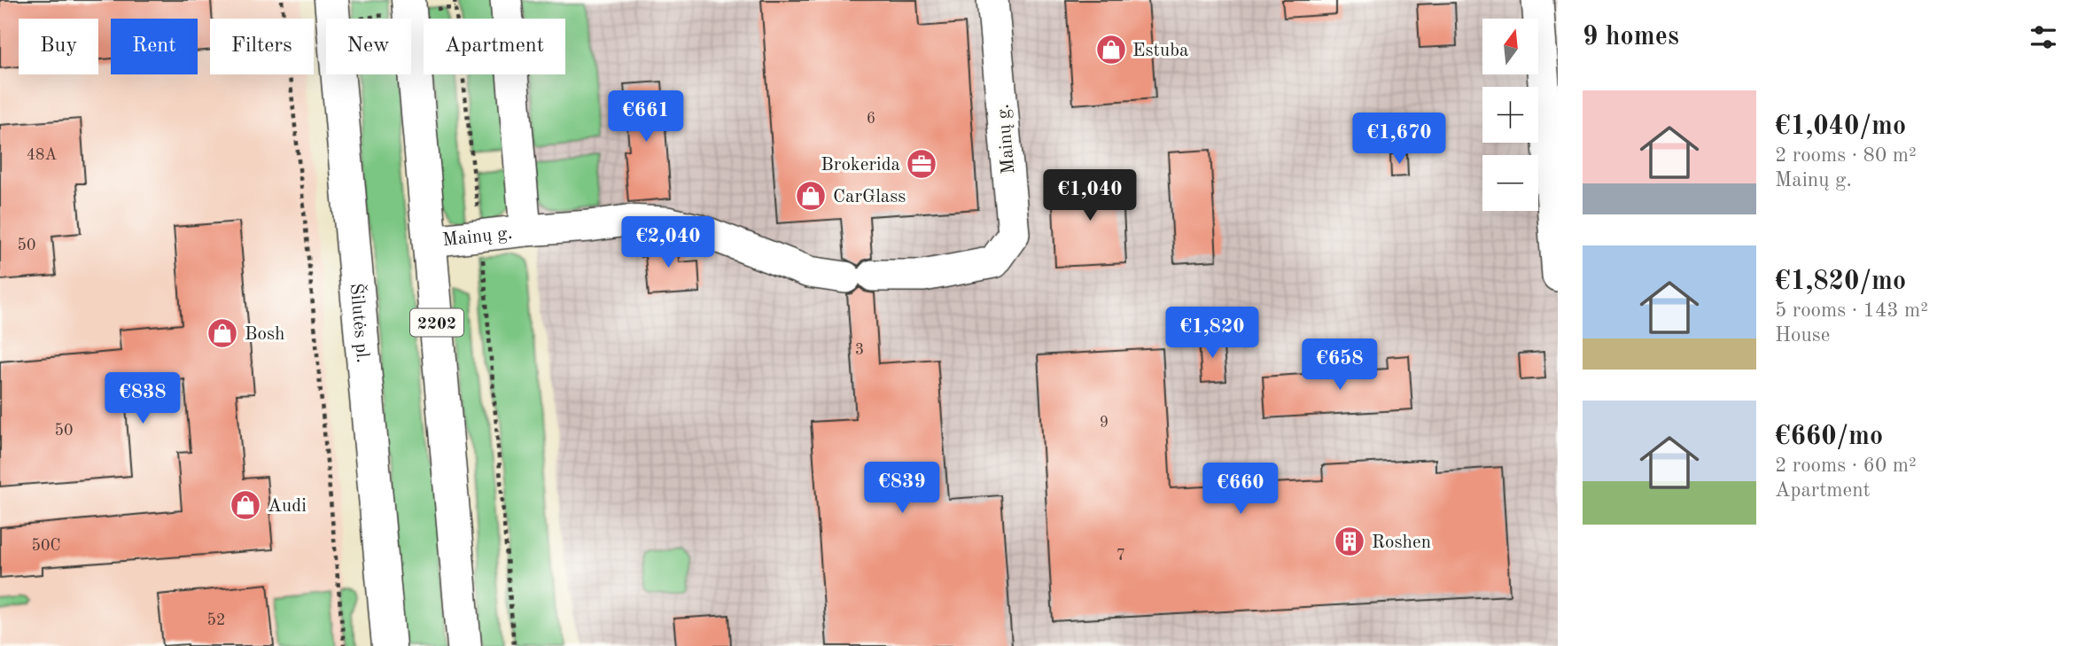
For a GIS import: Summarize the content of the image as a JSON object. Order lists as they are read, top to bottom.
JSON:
{
  "streets": {
    "main road": ["2202", "Šilutės pl."],
    "street": ["Mainų g."]
  },
  "crossings": [
    ["Mainų g.", "2202"]
  ],
  "places": {
    "shop": [
      "Estuba",
      "CarGlass",
      "Bosh",
      "Audi"
    ],
    "office": ["Brokerida"],
    "building": ["Roshen"]
  },
  "house_numbers": [
    "6",
    "48A",
    "50",
    "3",
    "9",
    "50",
    "50C",
    "7",
    "52"
  ],
  "north": "top",
  "page": {
    "heading": "9 homes",
    "map_buttons": ["+", "−"],
    "chip": [
      "Buy",
      "Rent",
      "Filters",
      "New",
      "Apartment"
    ],
    "list": [
      {
        "name": "€1,040/mo",
        "note": "2 rooms · 80 m² · Mainų g."
      },
      {
        "name": "€1,820/mo",
        "note": "5 rooms · 143 m² · House"
      },
      {
        "name": "€660/mo",
        "note": "2 rooms · 60 m² · Apartment"
      }
    ],
    "price": [
      "€661",
      "€1,670",
      "€1,040",
      "€2,040",
      "€1,820",
      "€658",
      "€838",
      "€839",
      "€660"
    ]
  }
}
